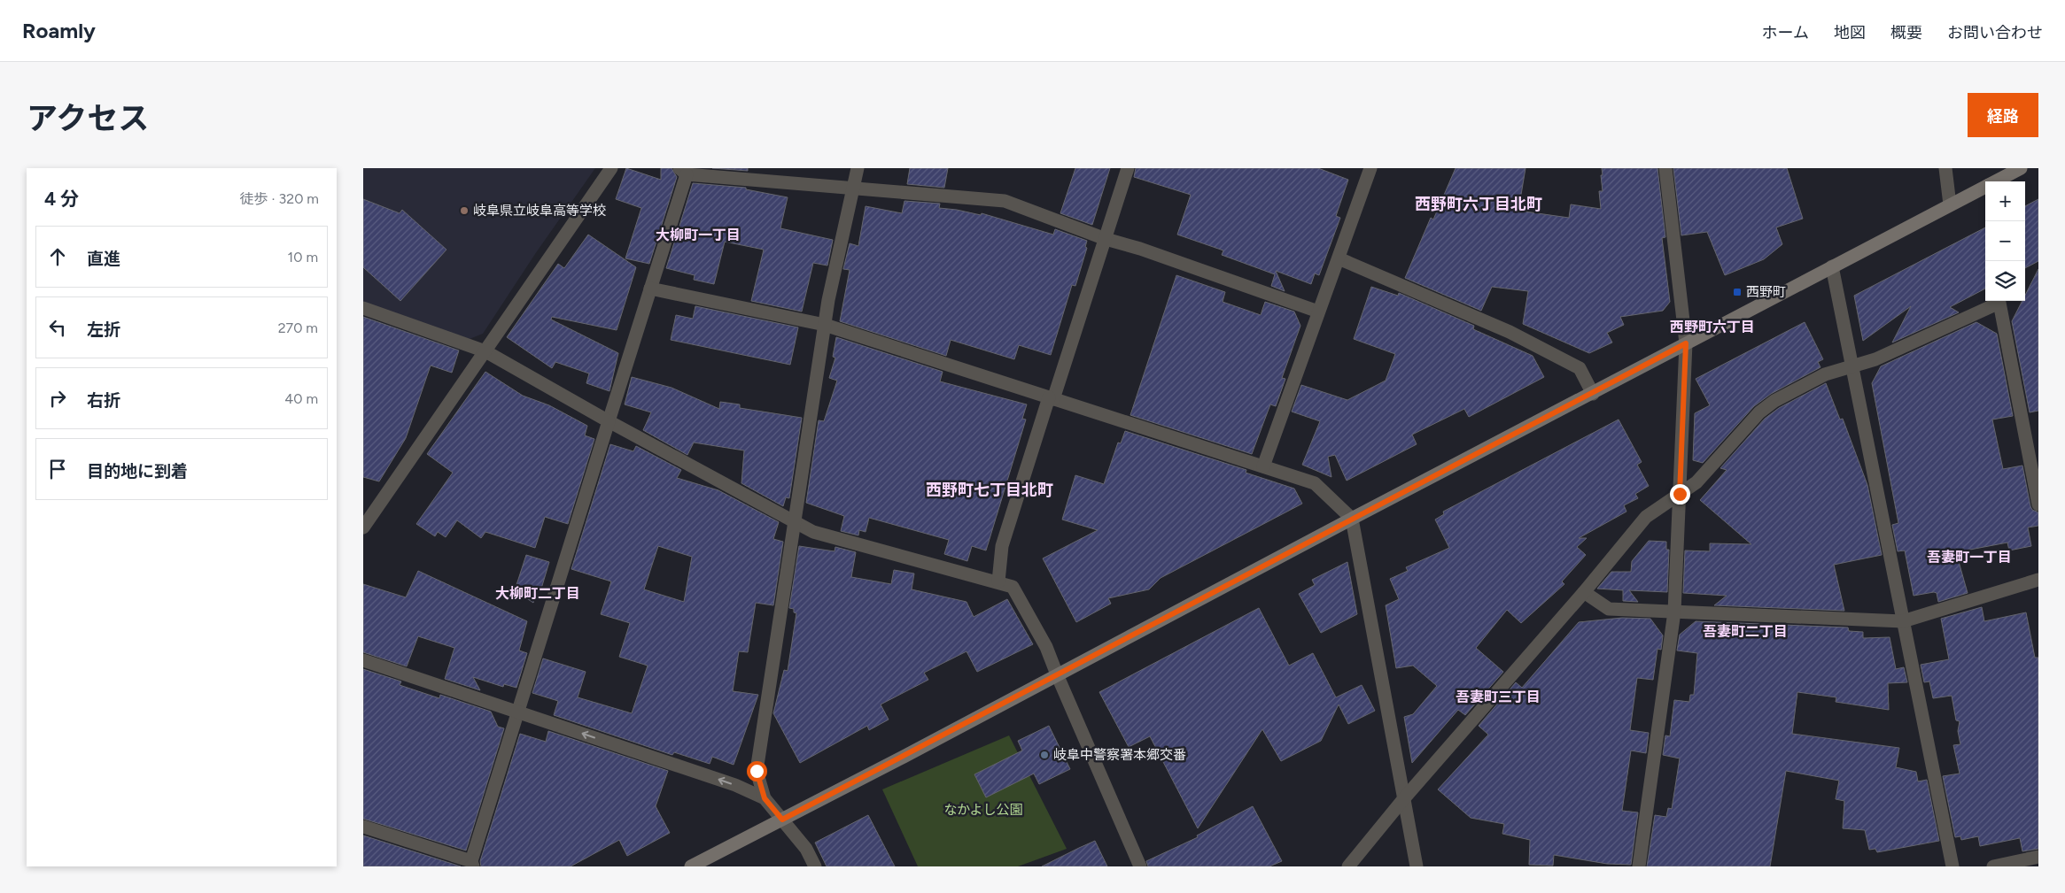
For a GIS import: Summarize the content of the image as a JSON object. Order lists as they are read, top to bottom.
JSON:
{
  "districts": [
    "西野町六丁目北町",
    "大柳町一丁目",
    "西野町六丁目",
    "西野町七丁目北町",
    "吾妻町一丁目",
    "大柳町二丁目",
    "吾妻町二丁目",
    "吾妻町三丁目"
  ],
  "parks": ["なかよし公園"],
  "places": {
    "other": ["岐阜県立岐阜高等学校", "岐阜中警察署本郷交番"],
    "transit": ["西野町"]
  },
  "page": {
    "header": "Roamly",
    "nav": [
      "ホーム",
      "地図",
      "概要",
      "お問い合わせ"
    ],
    "title": "アクセス",
    "buttons": "経路",
    "heading": ["4 分", "徒歩 · 320 m"],
    "map_buttons": ["+", "−"],
    "list": [
      ["直進", "10 m"],
      ["左折", "270 m"],
      ["右折", "40 m"],
      "目的地に到着"
    ]
  }
}
